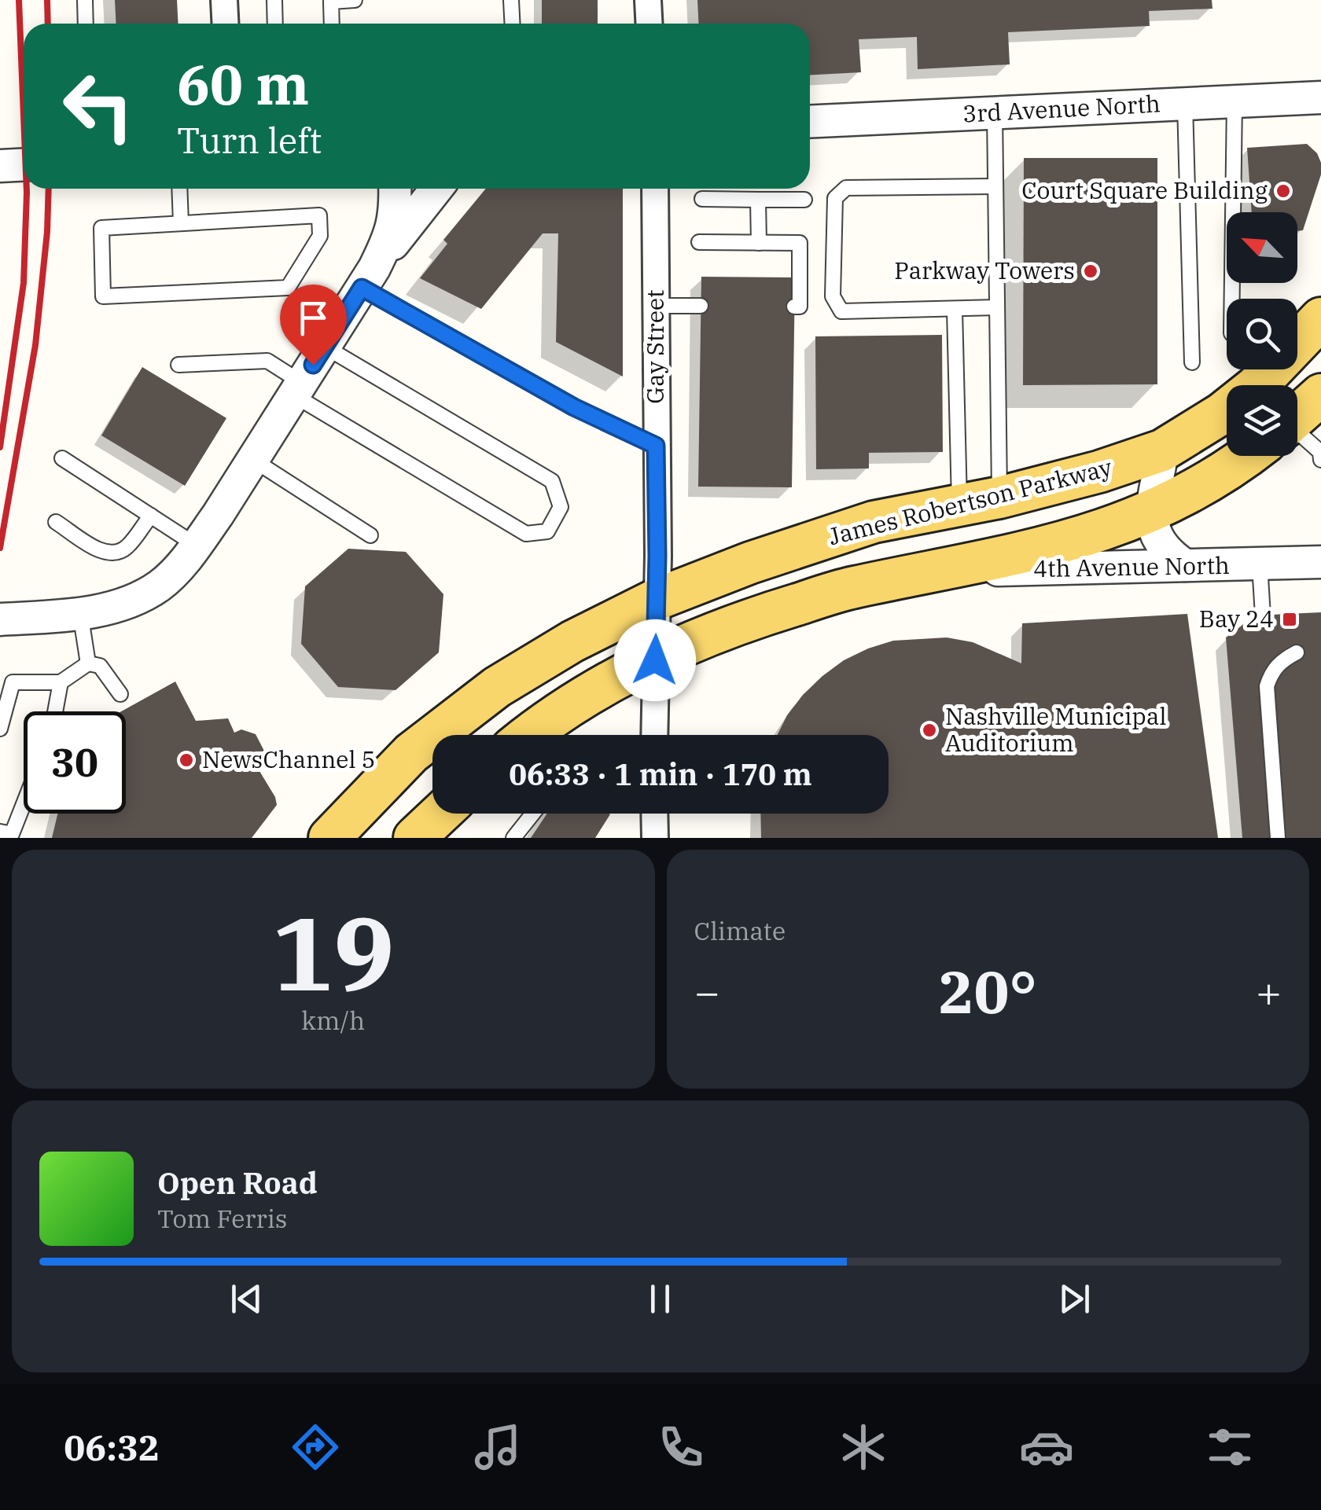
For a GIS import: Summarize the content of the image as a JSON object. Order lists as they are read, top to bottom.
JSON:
{
  "streets": {
    "main road": ["James Robertson Parkway"],
    "street": ["3rd Avenue North", "Gay Street", "4th Avenue North"]
  },
  "crossings": [
    ["Gay Street", "James Robertson Parkway"]
  ],
  "places": {
    "other": [
      "Court Square Building",
      "Parkway Towers",
      "Nashville Municipal Auditorium",
      "NewsChannel 5"
    ],
    "transit": ["Bay 24"]
  },
  "north": "top left",
  "page": {
    "turn": ["60 m", "Turn left"],
    "limit": "30",
    "trip": "06:33 · 1 min · 170 m",
    "tile": [
      ["19", "km/h"],
      "Climate"
    ],
    "heat": ["−", "20°", "+"],
    "song": ["Open Road", "Tom Ferris"],
    "tabs": "06:32"
  }
}
